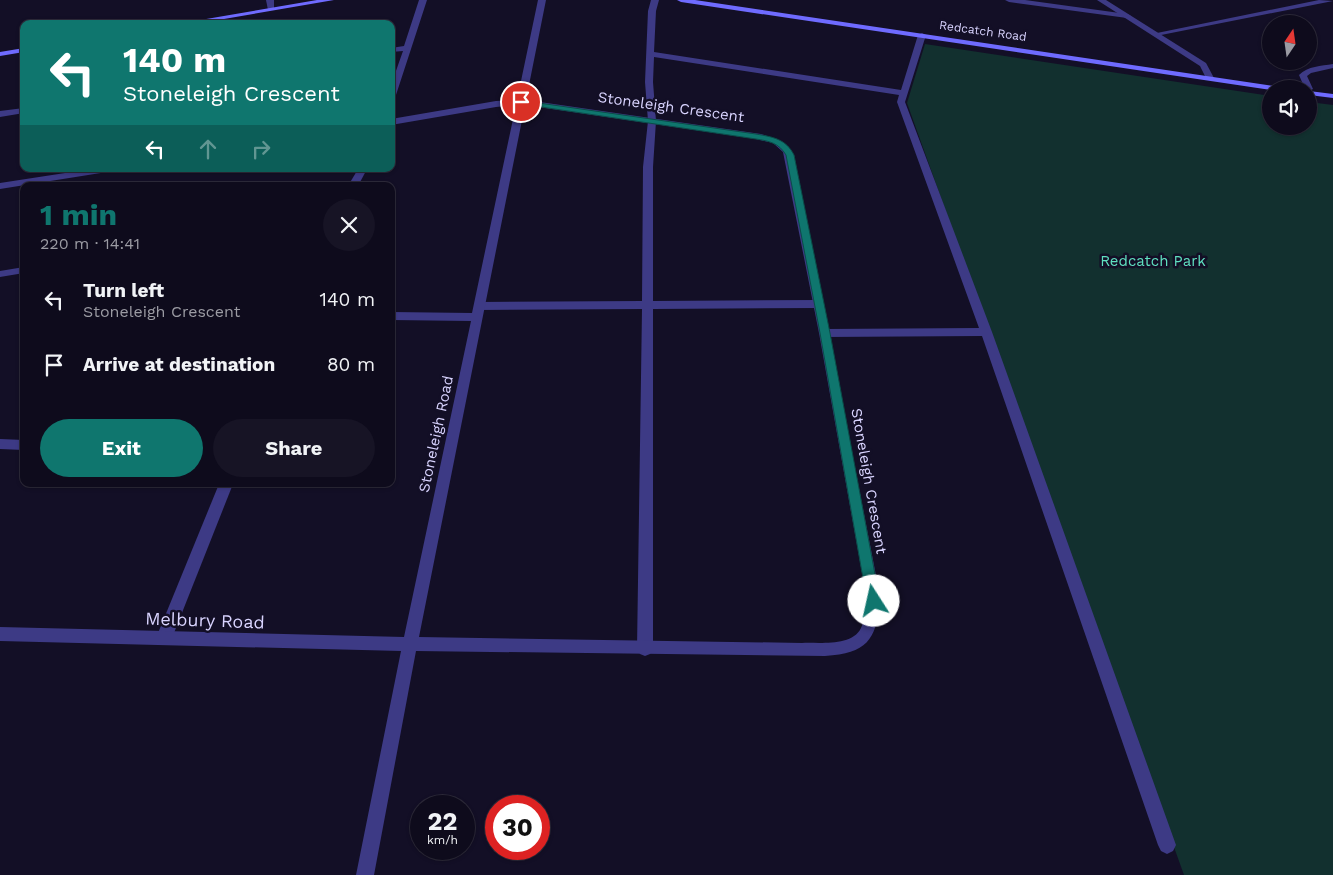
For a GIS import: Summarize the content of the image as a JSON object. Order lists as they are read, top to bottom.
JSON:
{
  "streets": {
    "main road": ["Redcatch Road"],
    "street": ["Stoneleigh Crescent", "Stoneleigh Road", "Melbury Road"]
  },
  "crossings": [
    ["Stoneleigh Crescent", "Stoneleigh Road"],
    ["Stoneleigh Crescent", "Melbury Road"],
    ["Stoneleigh Road", "Melbury Road"]
  ],
  "parks": ["Redcatch Park"],
  "north": "top",
  "page": {
    "turn": ["140 m", "Stoneleigh Crescent"],
    "heading": ["1 min", "220 m · 14:41"],
    "list": [
      {
        "name": "Turn left",
        "note": "Stoneleigh Crescent",
        "value": "140 m"
      },
      {
        "name": "Arrive at destination",
        "value": "80 m"
      }
    ],
    "buttons": ["Exit", "Share"],
    "speed": "22 km/h",
    "limit": "30"
  }
}
